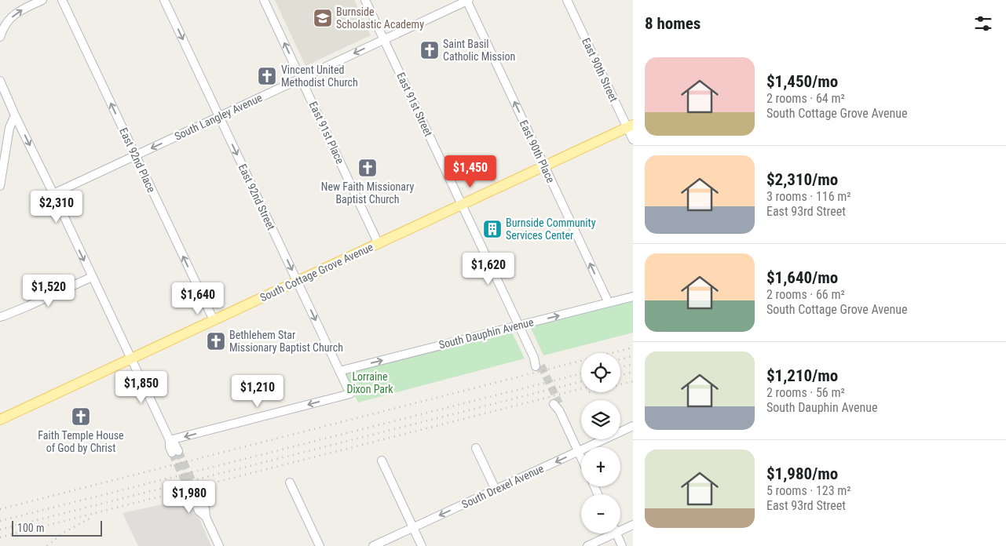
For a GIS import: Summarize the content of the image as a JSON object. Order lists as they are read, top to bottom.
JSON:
{
  "streets": {
    "main road": ["South Cottage Grove Avenue"],
    "street": [
      "East 90th Street",
      "East 91st Street",
      "South Langley Avenue",
      "East 91st Place",
      "East 90th Place",
      "East 92nd Place",
      "East 92nd Street",
      "South Dauphin Avenue",
      "South Drexel Avenue"
    ]
  },
  "crossings": [
    ["East 90th Street", "South Cottage Grove Avenue"],
    ["East 91st Street", "South Langley Avenue"],
    ["East 91st Street", "South Cottage Grove Avenue"],
    ["East 91st Street", "South Dauphin Avenue"],
    ["South Langley Avenue", "East 91st Place"],
    ["South Langley Avenue", "East 90th Place"],
    ["South Langley Avenue", "East 92nd Place"],
    ["South Langley Avenue", "East 92nd Street"],
    ["East 91st Place", "South Cottage Grove Avenue"],
    ["East 90th Place", "South Cottage Grove Avenue"],
    ["East 90th Place", "South Dauphin Avenue"],
    ["East 92nd Place", "South Cottage Grove Avenue"],
    ["East 92nd Street", "South Cottage Grove Avenue"],
    ["East 92nd Street", "South Dauphin Avenue"]
  ],
  "one_way": [
    "South Langley Avenue",
    "East 90th Place",
    "East 92nd Place",
    "South Dauphin Avenue",
    "South Drexel Avenue"
  ],
  "parks": ["Lorraine Dixon Park"],
  "places": {
    "school or university": ["Burnside Scholastic Academy"],
    "church": [
      "Saint Basil Catholic Mission",
      "Vincent United Methodist Church",
      "New Faith Missionary Baptist Church",
      "Bethlehem Star Missionary Baptist Church",
      "Faith Temple House of God by Christ"
    ],
    "building": ["Burnside Community Services Center"]
  },
  "scale_bar": "100 m",
  "page": {
    "heading": "8 homes",
    "list": [
      {
        "name": "$1,450/mo",
        "note": "2 rooms · 64 m² · South Cottage Grove Avenue"
      },
      {
        "name": "$2,310/mo",
        "note": "3 rooms · 116 m² · East 93rd Street"
      },
      {
        "name": "$1,640/mo",
        "note": "2 rooms · 66 m² · South Cottage Grove Avenue"
      },
      {
        "name": "$1,210/mo",
        "note": "2 rooms · 56 m² · South Dauphin Avenue"
      },
      {
        "name": "$1,980/mo",
        "note": "5 rooms · 123 m² · East 93rd Street"
      }
    ],
    "price": [
      "$1,450",
      "$2,310",
      "$1,620",
      "$1,520",
      "$1,640",
      "$1,850",
      "$1,210",
      "$1,980"
    ],
    "map_buttons": ["+", "−"],
    "scale": "100 m"
  }
}
